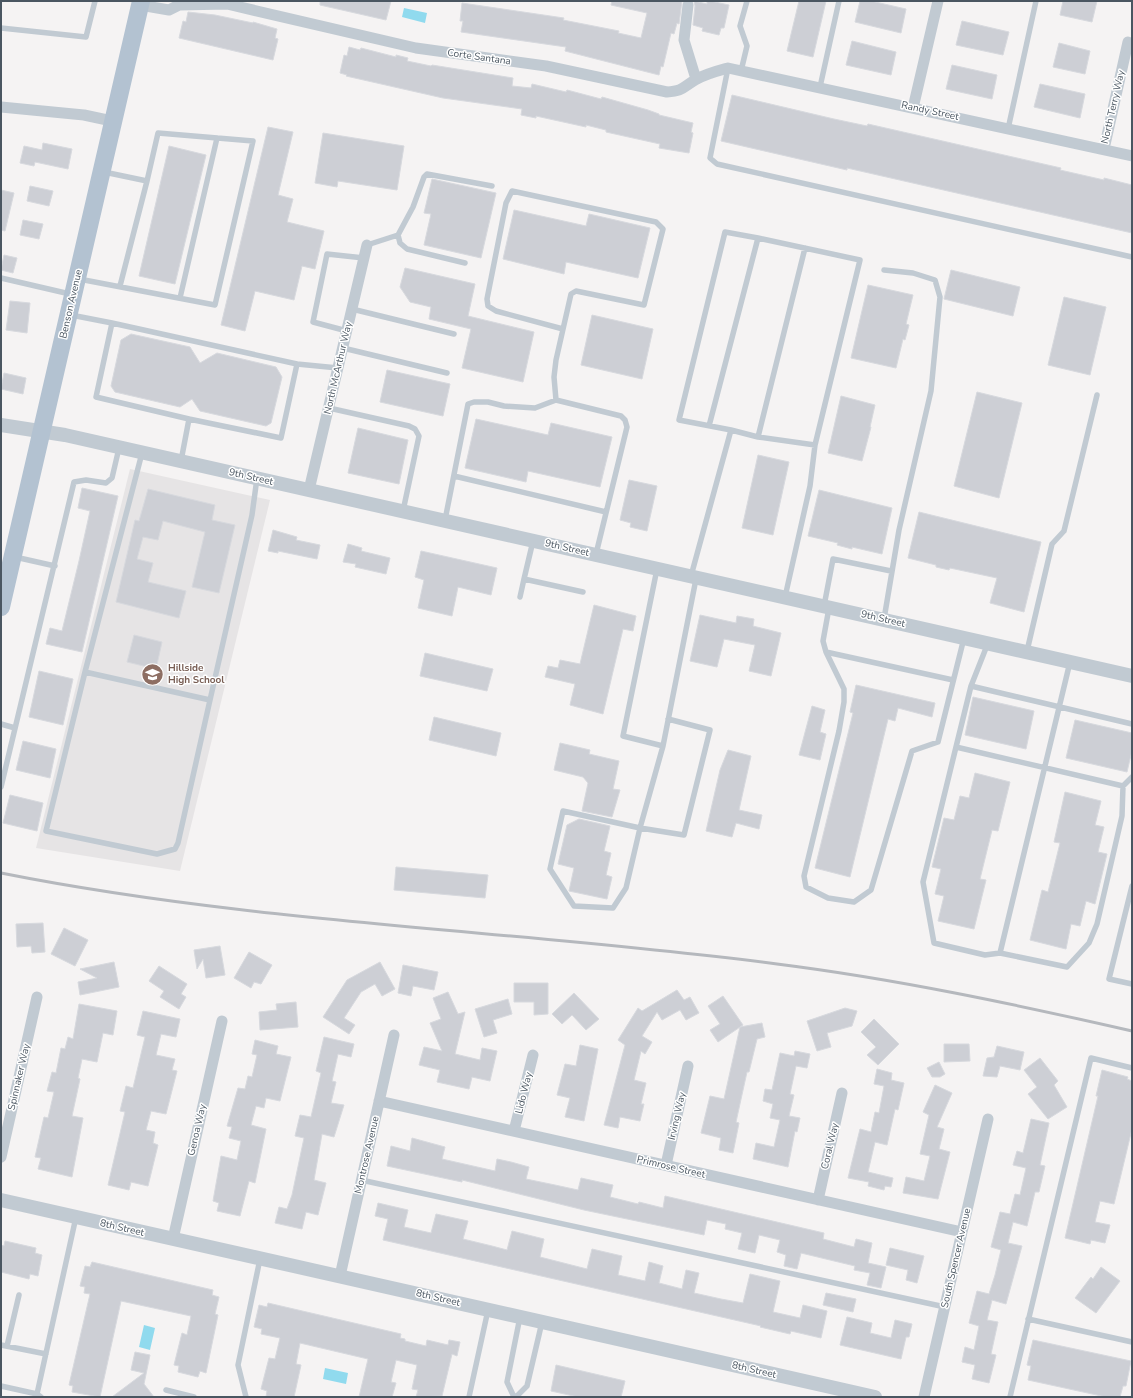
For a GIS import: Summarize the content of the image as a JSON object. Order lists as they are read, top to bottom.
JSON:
{
  "streets": {
    "main road": ["Benson Avenue"],
    "street": [
      "Corte Santana",
      "North Terry Way",
      "Randy Street",
      "North McArthur Way",
      "9th Street",
      "Spinnaker Way",
      "Lido Way",
      "Irving Way",
      "Genoa Way",
      "Coral Way",
      "Montrose Avenue",
      "Primrose Street",
      "8th Street",
      "South Spencer Avenue"
    ]
  },
  "crossings": [
    ["Corte Santana", "Randy Street"],
    ["Corte Santana", "Benson Avenue"],
    ["North Terry Way", "Randy Street"],
    ["Benson Avenue", "9th Street"],
    ["North McArthur Way", "9th Street"],
    ["Lido Way", "Primrose Street"],
    ["Irving Way", "Primrose Street"],
    ["Genoa Way", "8th Street"],
    ["Coral Way", "Primrose Street"],
    ["Montrose Avenue", "Primrose Street"],
    ["Montrose Avenue", "8th Street"],
    ["Primrose Street", "South Spencer Avenue"]
  ],
  "places": {
    "school or university": ["Hillside High School"]
  }
}
